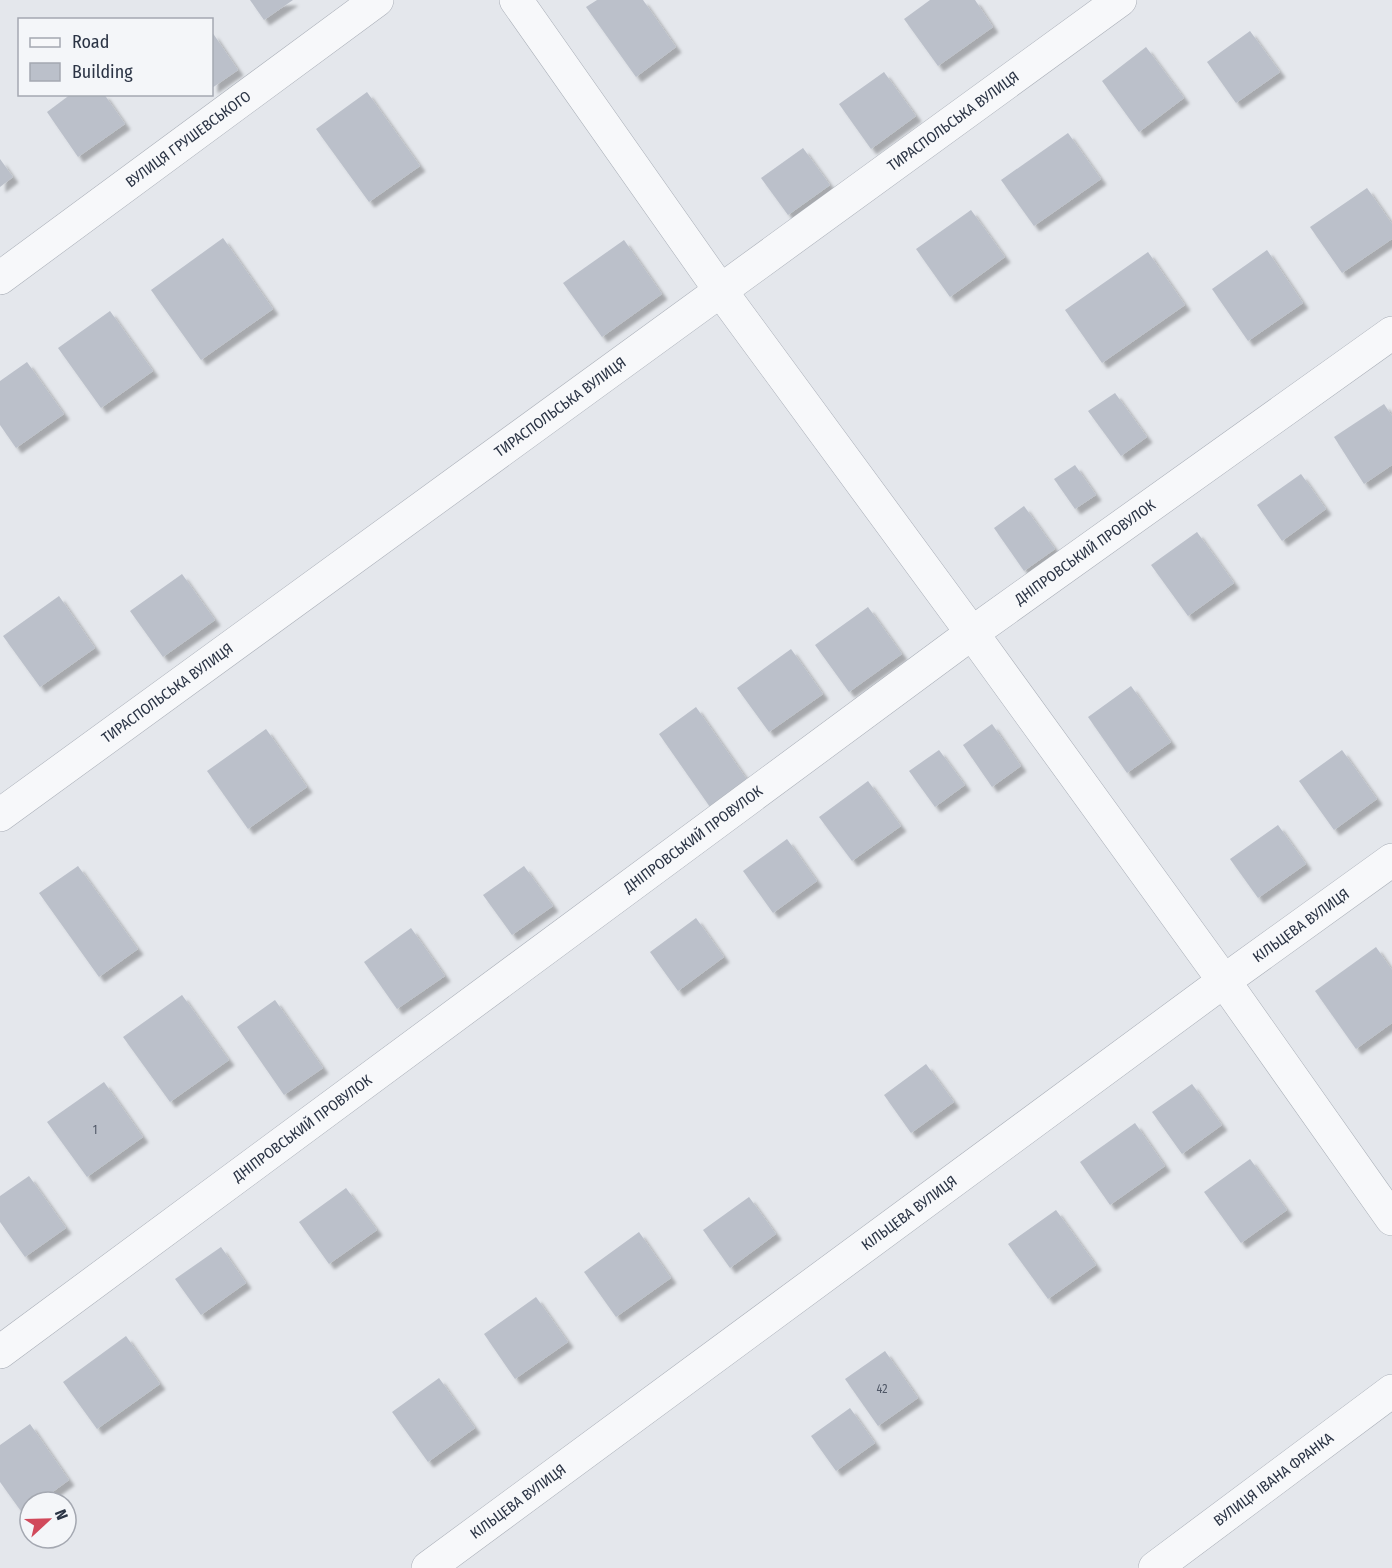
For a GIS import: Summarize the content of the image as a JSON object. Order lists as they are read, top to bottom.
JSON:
{
  "streets": {
    "street": [
      "ТИРАСПОЛЬСЬКА ВУЛИЦЯ",
      "ВУЛИЦЯ ГРУШЕВСЬКОГО",
      "ДНІПРОВСЬКИЙ ПРОВУЛОК",
      "КІЛЬЦЕВА ВУЛИЦЯ",
      "ВУЛИЦЯ ІВАНА ФРАНКА"
    ]
  },
  "house_numbers": ["1", "42"],
  "legend": ["Road", "Building"],
  "north": "right"
}
